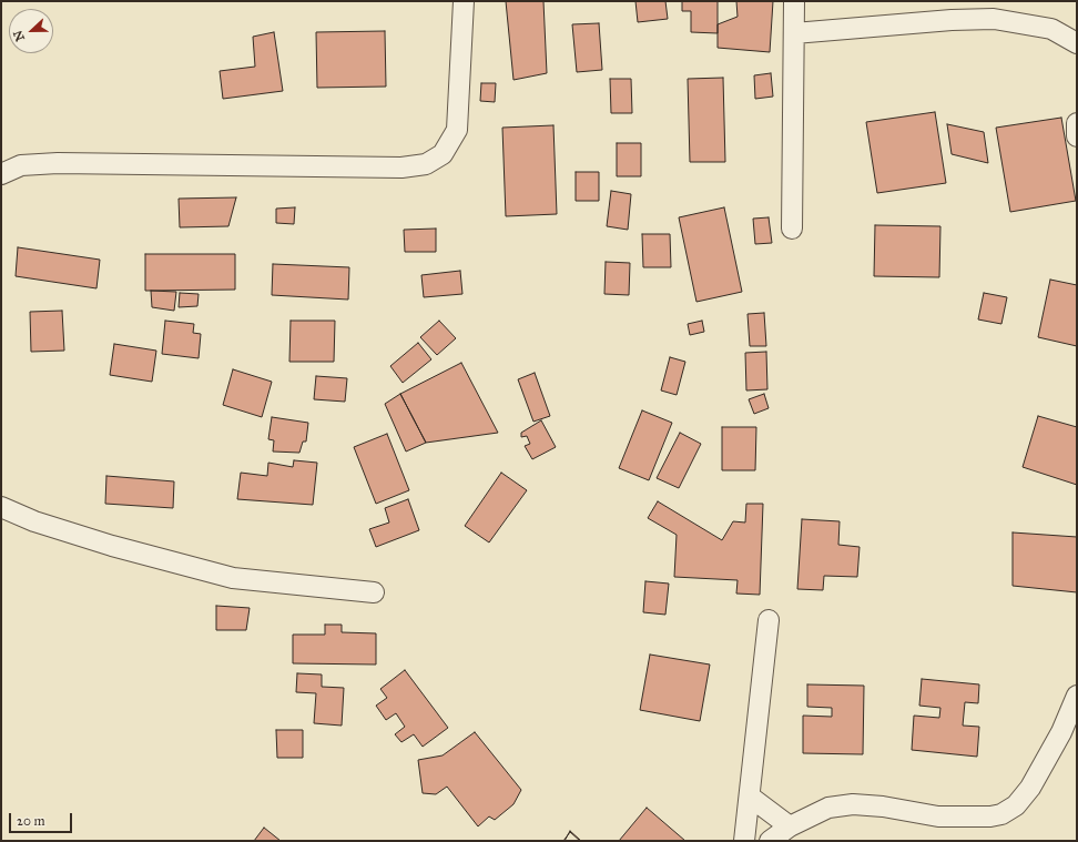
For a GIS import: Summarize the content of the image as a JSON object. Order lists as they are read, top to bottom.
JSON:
{
  "scale_bar": "20 m",
  "north": "left"
}
